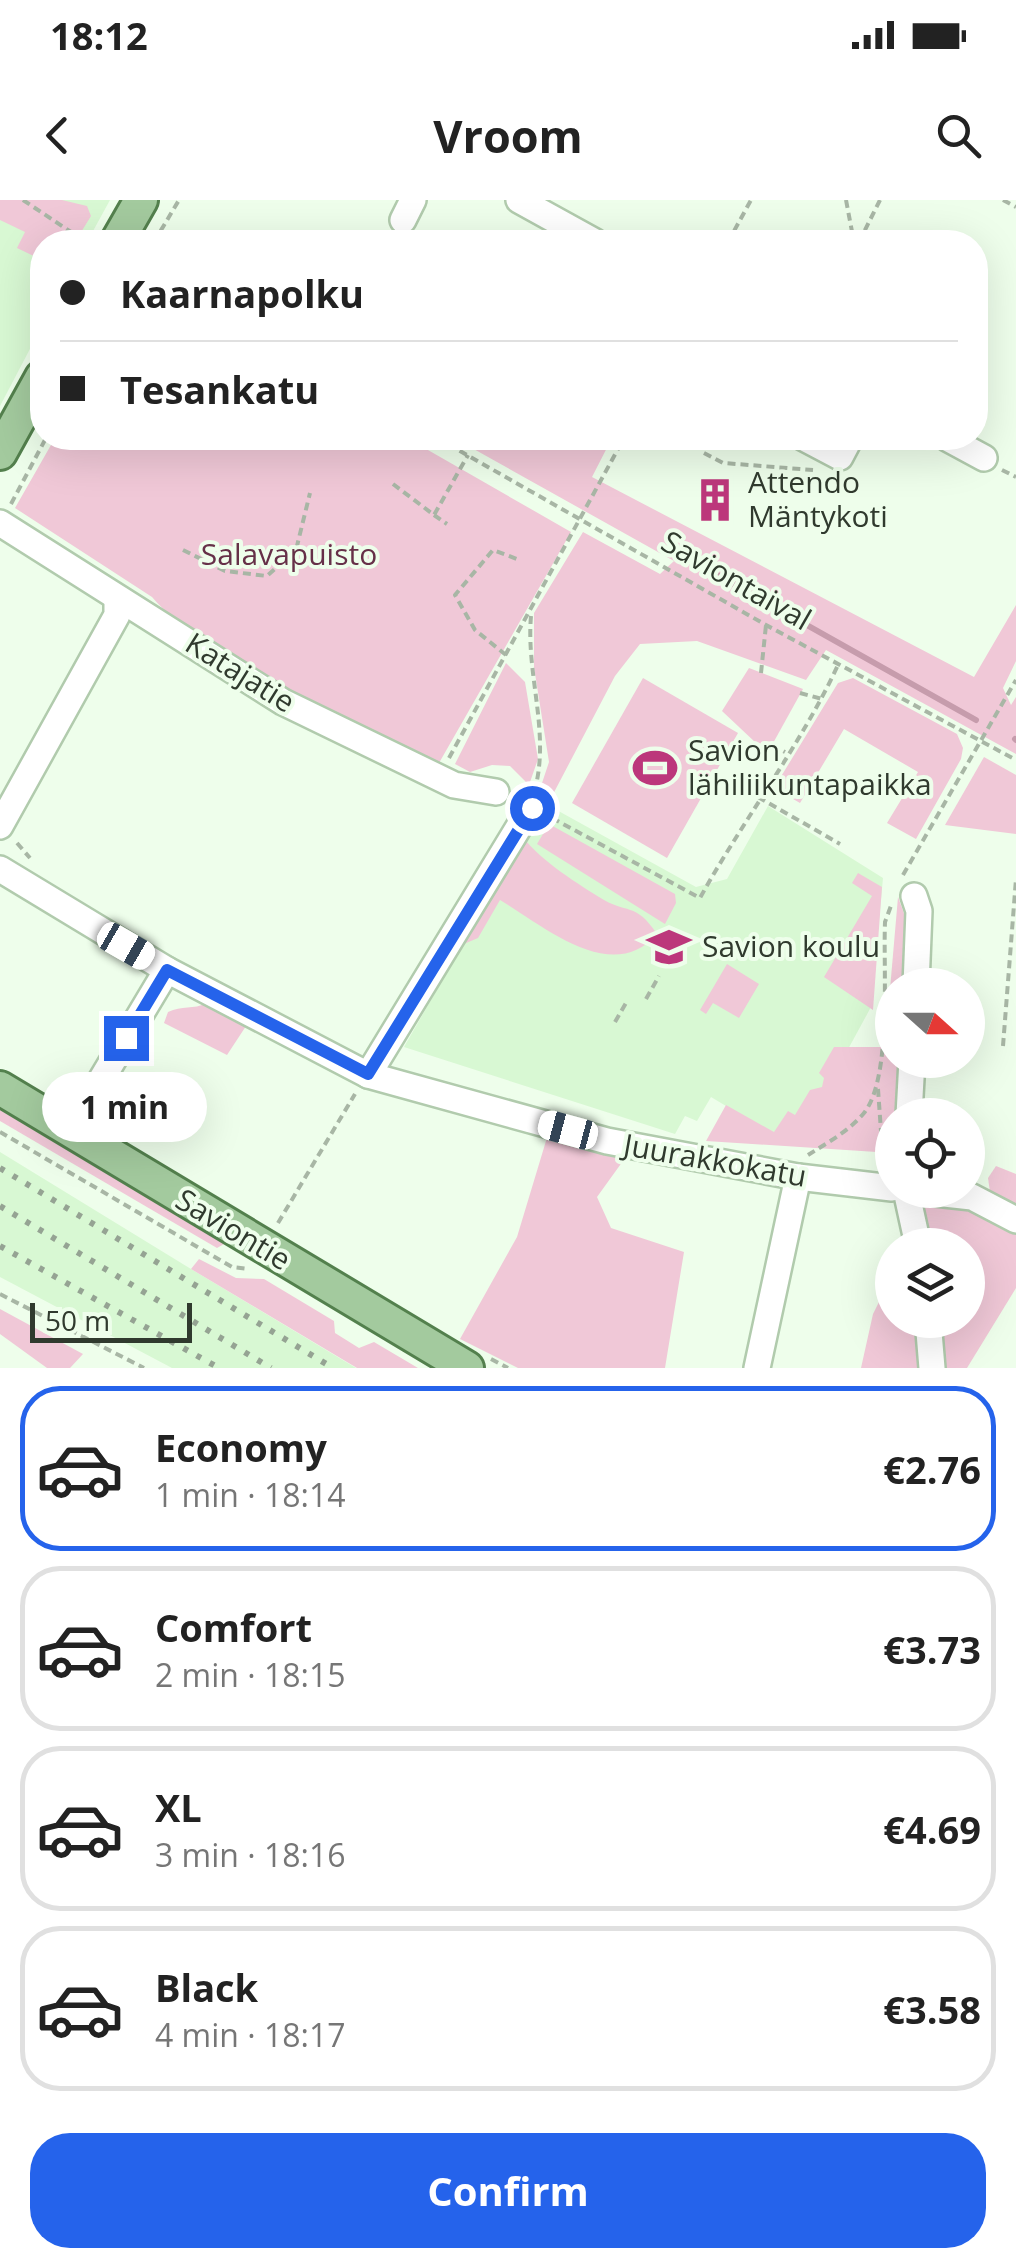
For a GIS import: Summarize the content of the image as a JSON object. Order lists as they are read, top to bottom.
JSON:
{
  "streets": {
    "main road": ["Saviontie"],
    "street": ["Katajatie", "Juurakkokatu"],
    "path": ["Saviontaival"]
  },
  "parks": ["Salavapuisto"],
  "places": {
    "building": ["Attendo Mäntykoti"],
    "sports": ["Savion lähiliikuntapaikka"],
    "school or university": ["Savion koulu"]
  },
  "scale_bar": "50 m",
  "north": "right",
  "page": {
    "status": "18:12",
    "header": "Vroom",
    "banner": ["Kaarnapolku", "Tesankatu"],
    "bubble": "1 min",
    "scale": "50 m",
    "list": [
      {
        "name": "Economy",
        "note": "1 min · 18:14",
        "value": "€2.76"
      },
      {
        "name": "Comfort",
        "note": "2 min · 18:15",
        "value": "€3.73"
      },
      {
        "name": "XL",
        "note": "3 min · 18:16",
        "value": "€4.69"
      },
      {
        "name": "Black",
        "note": "4 min · 18:17",
        "value": "€3.58"
      }
    ],
    "buttons": "Confirm"
  }
}
